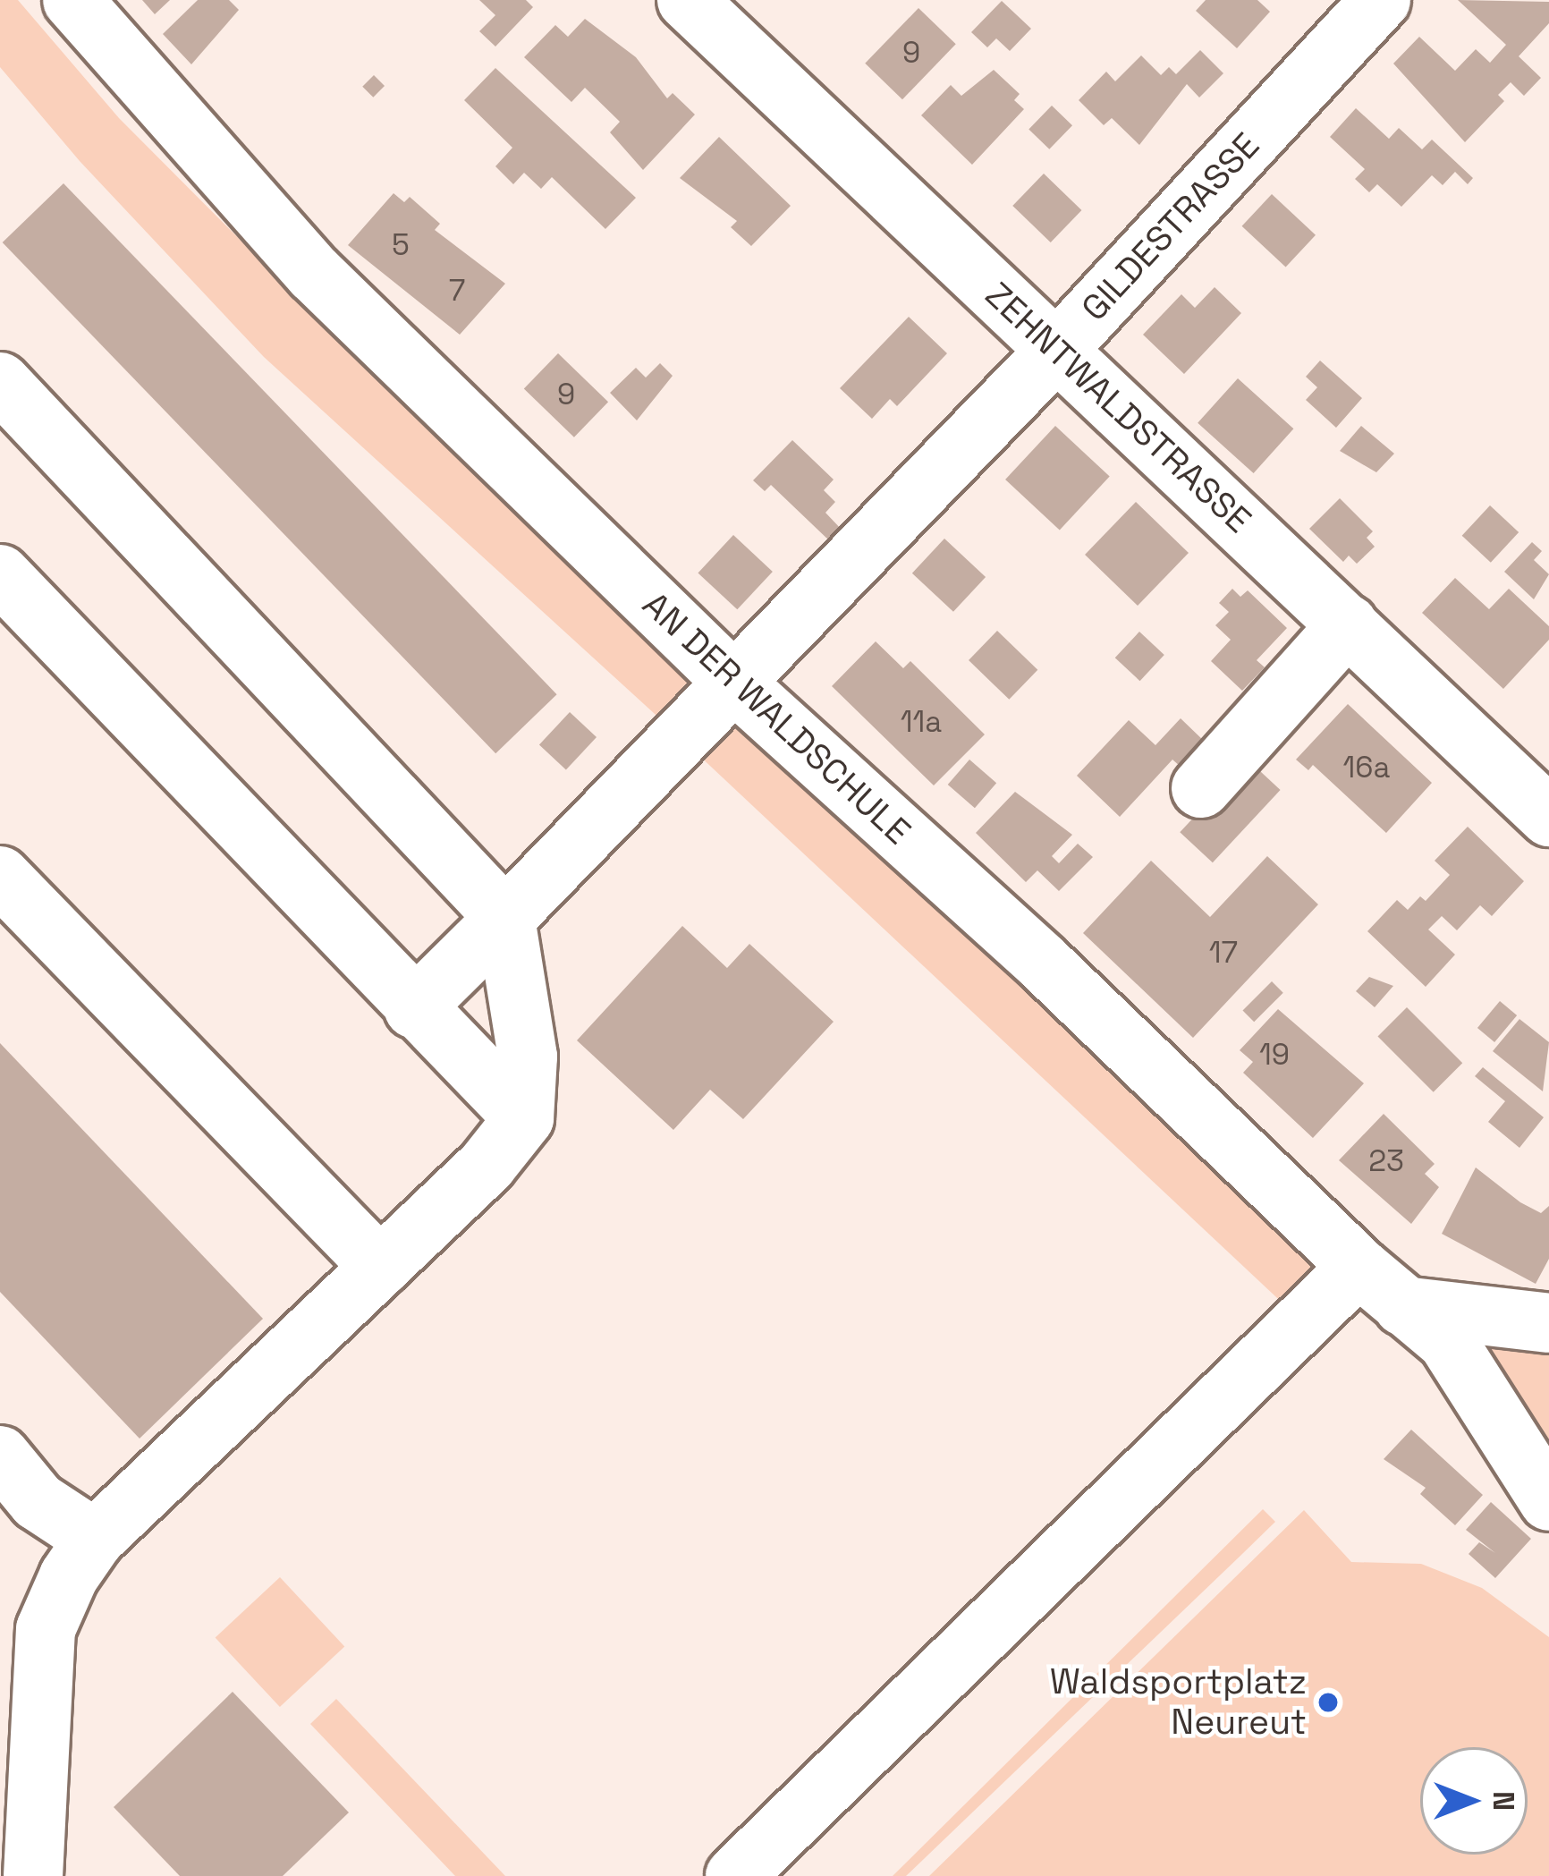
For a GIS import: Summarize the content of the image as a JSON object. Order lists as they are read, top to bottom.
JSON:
{
  "streets": {
    "street": ["GILDESTRASSE", "ZEHNTWALDSTRASSE", "AN DER WALDSCHULE"]
  },
  "crossings": [
    ["GILDESTRASSE", "ZEHNTWALDSTRASSE"],
    ["GILDESTRASSE", "AN DER WALDSCHULE"]
  ],
  "places": ["Waldsportplatz Neureut"],
  "house_numbers": [
    "9",
    "5",
    "7",
    "9",
    "11a",
    "16a",
    "17",
    "19",
    "23"
  ],
  "north": "right"
}
